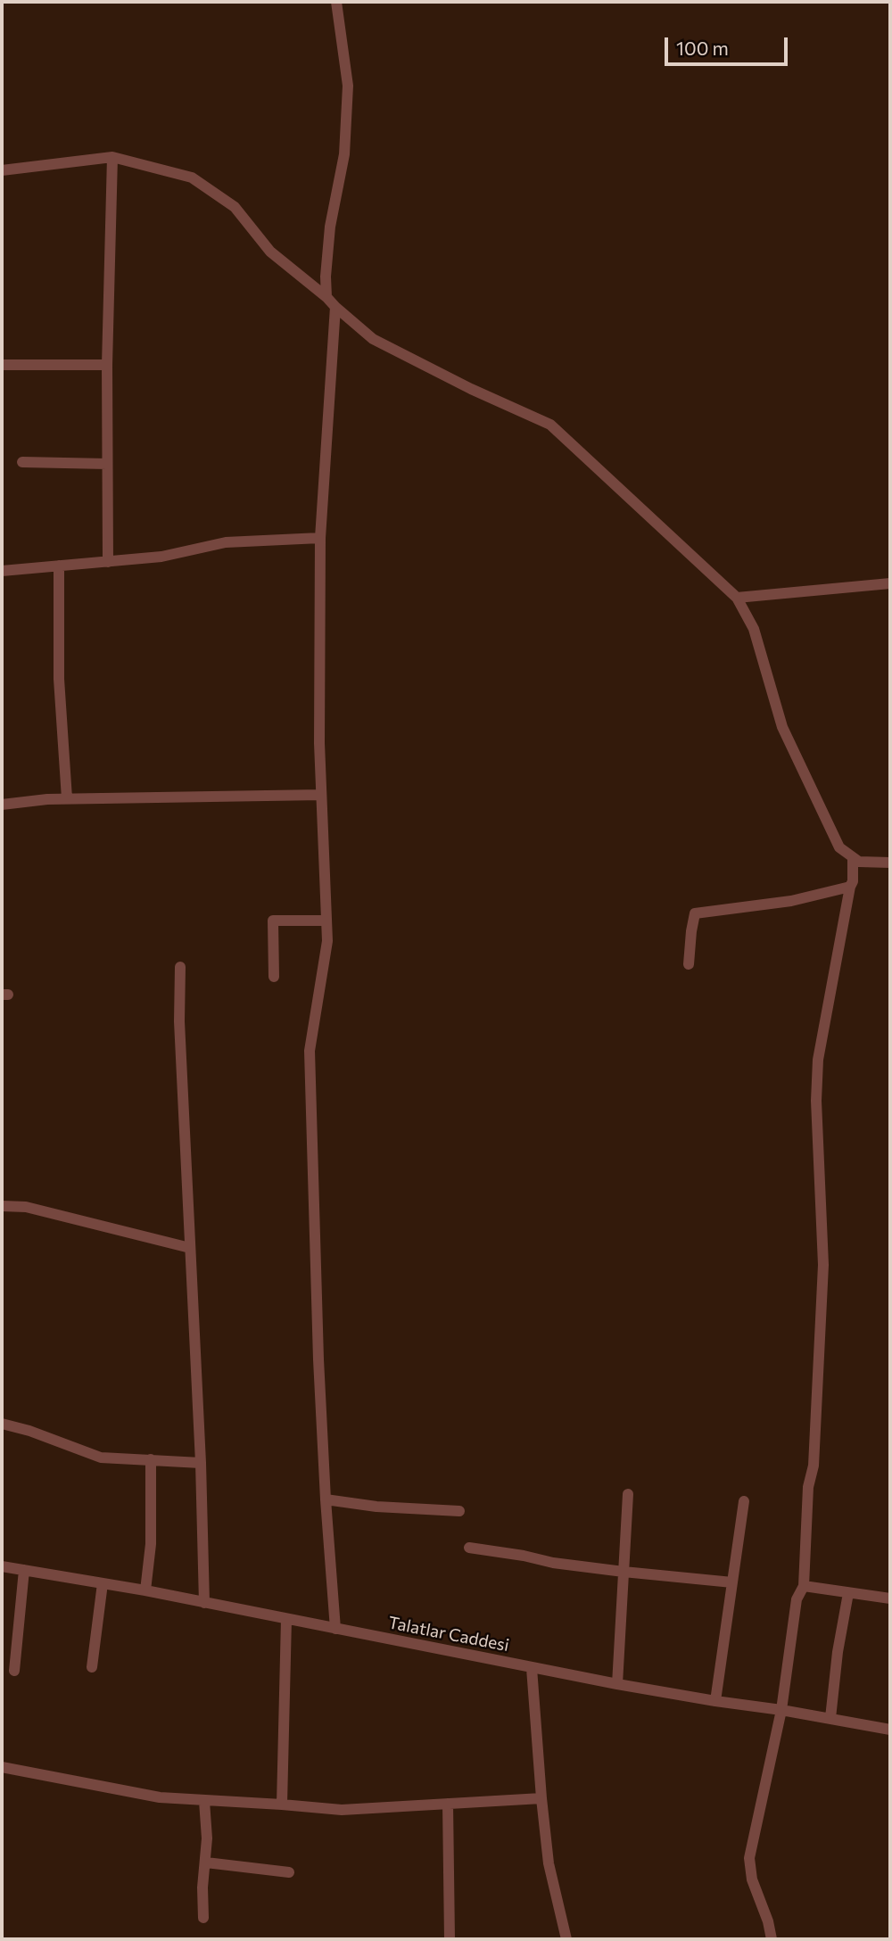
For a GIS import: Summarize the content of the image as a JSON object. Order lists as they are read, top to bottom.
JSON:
{
  "streets": {
    "street": ["Talatlar Caddesi"]
  },
  "scale_bar": "100 m"
}
